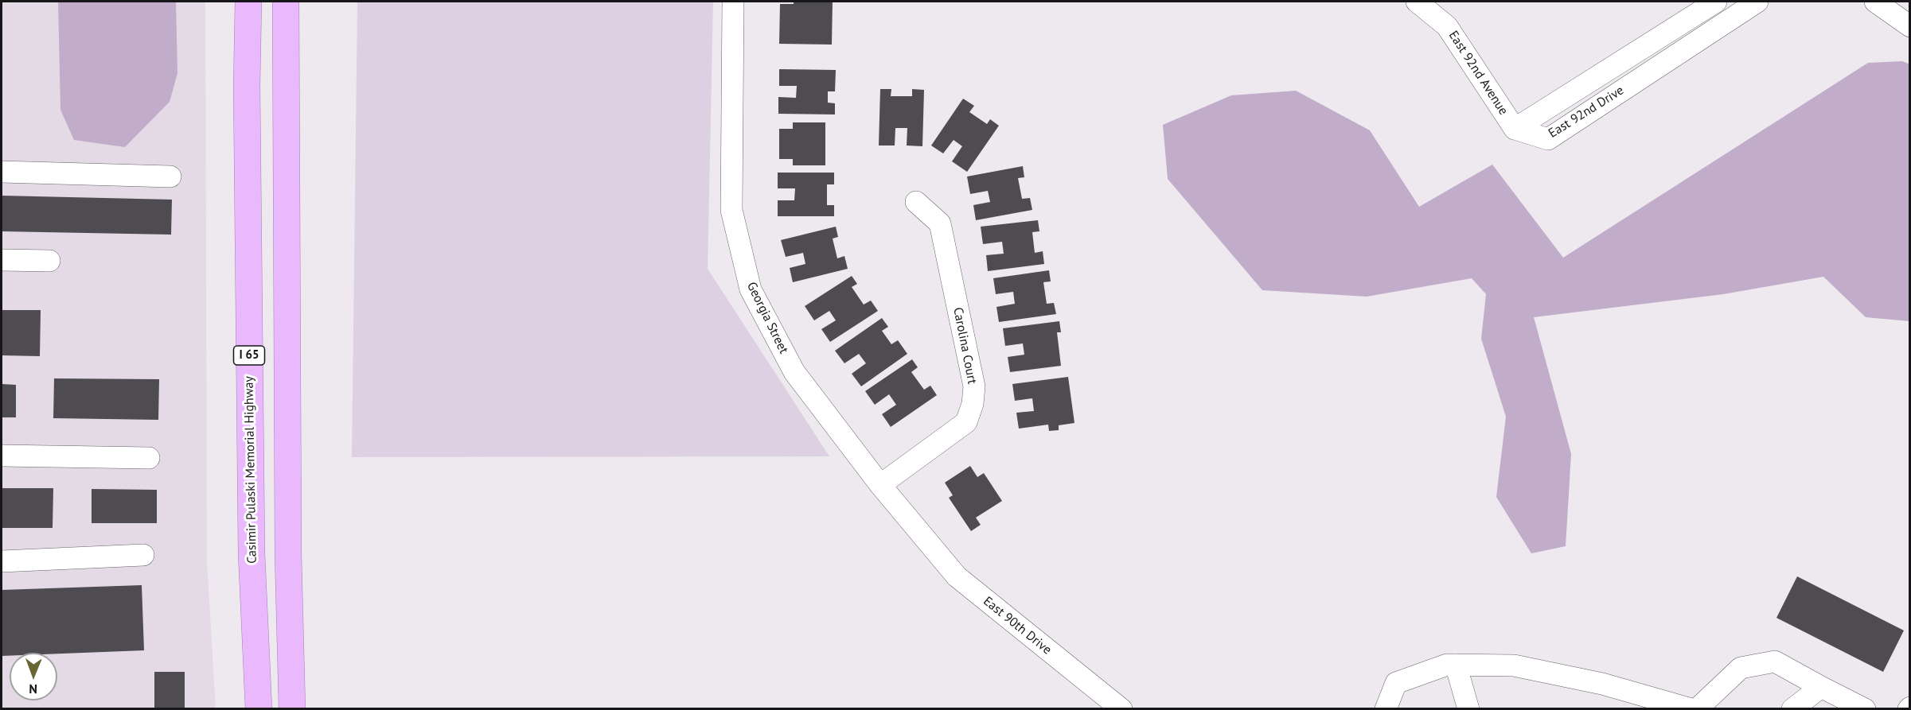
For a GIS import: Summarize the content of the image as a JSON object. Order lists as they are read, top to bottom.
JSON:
{
  "streets": {
    "highway": ["I 65", "Casimir Pulaski Memorial Highway"],
    "street": [
      "East 92nd Avenue",
      "East 92nd Drive",
      "Georgia Street",
      "Carolina Court",
      "East 90th Drive"
    ]
  },
  "crossings": [
    ["East 92nd Avenue", "East 92nd Drive"],
    ["Georgia Street", "Carolina Court"],
    ["Georgia Street", "East 90th Drive"]
  ],
  "north": "bottom"
}
